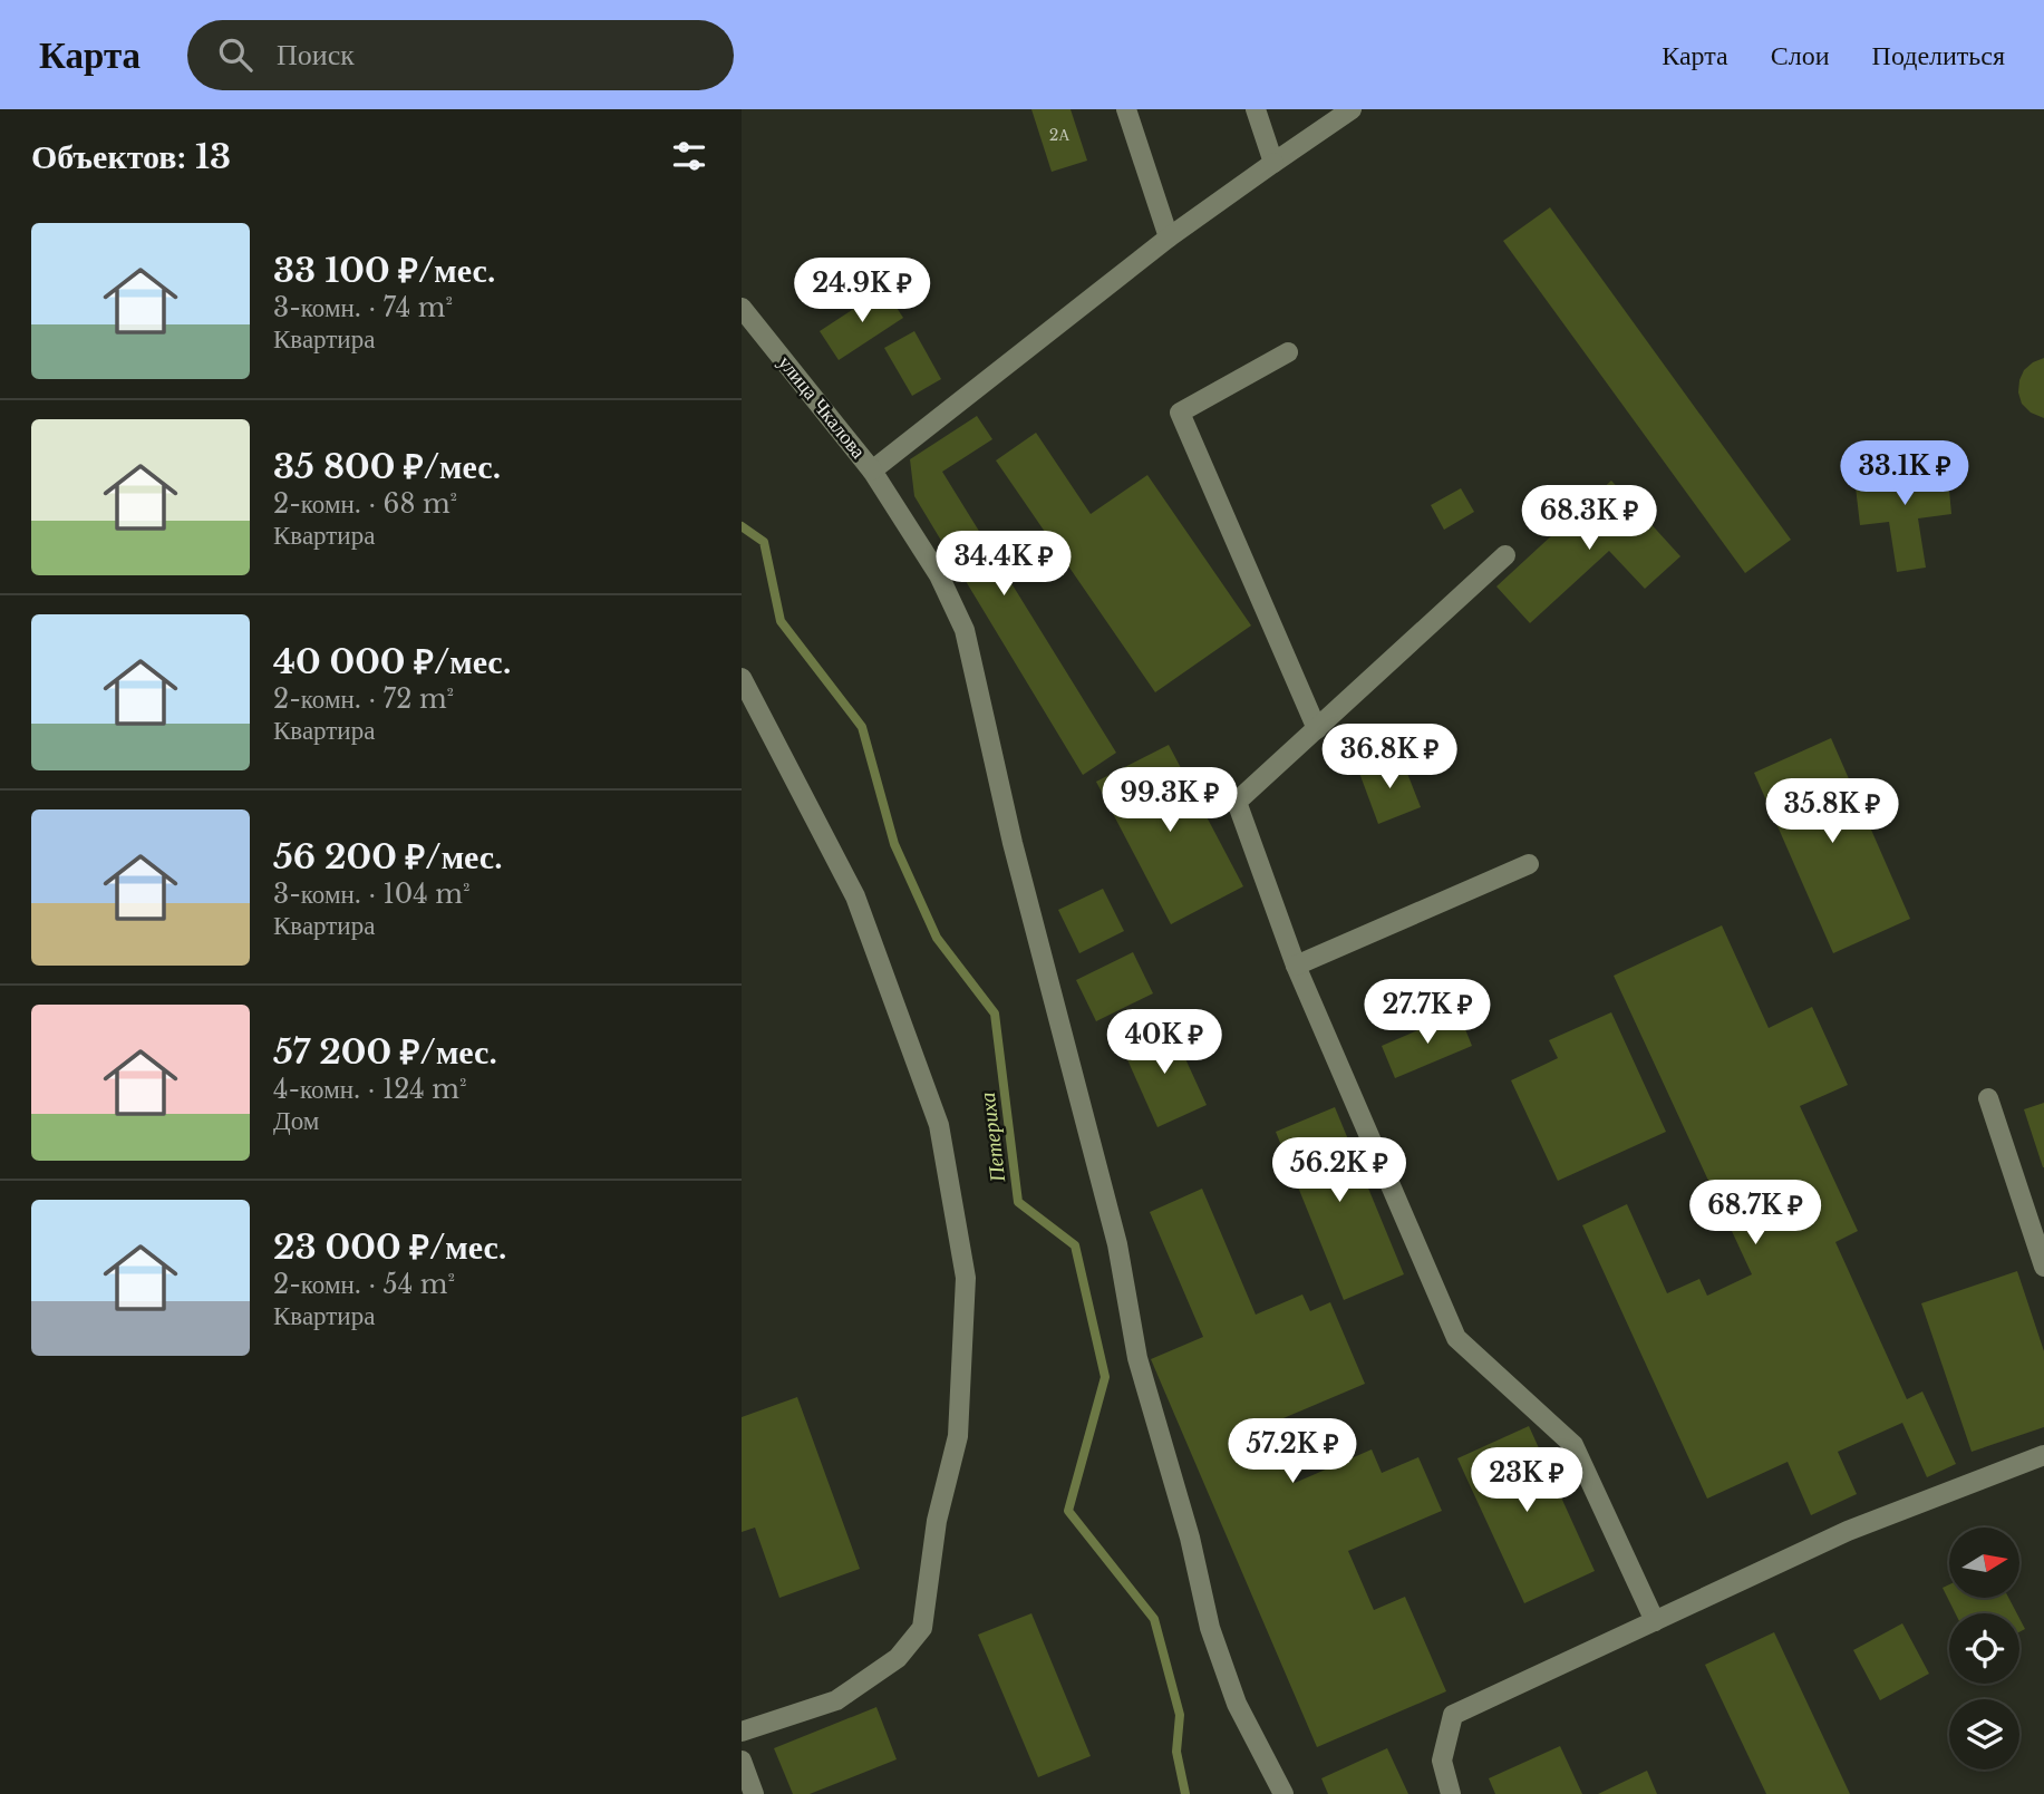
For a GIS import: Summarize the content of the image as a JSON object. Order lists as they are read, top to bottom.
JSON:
{
  "streets": {
    "street": ["улица Чкалова"]
  },
  "water": ["Петериха"],
  "house_numbers": ["2А"],
  "north": "right",
  "page": {
    "header": "Карта",
    "search": "Поиск",
    "nav": ["Карта", "Слои", "Поделиться"],
    "heading": "Объектов: 13",
    "list": [
      {
        "name": "33 100 ₽/мес.",
        "note": "3-комн. · 74 m² · Квартира"
      },
      {
        "name": "35 800 ₽/мес.",
        "note": "2-комн. · 68 m² · Квартира"
      },
      {
        "name": "40 000 ₽/мес.",
        "note": "2-комн. · 72 m² · Квартира"
      },
      {
        "name": "56 200 ₽/мес.",
        "note": "3-комн. · 104 m² · Квартира"
      },
      {
        "name": "57 200 ₽/мес.",
        "note": "4-комн. · 124 m² · Дом"
      },
      {
        "name": "23 000 ₽/мес.",
        "note": "2-комн. · 54 m² · Квартира"
      }
    ],
    "price": [
      "24.9K ₽",
      "33.1K ₽",
      "68.3K ₽",
      "34.4K ₽",
      "36.8K ₽",
      "99.3K ₽",
      "35.8K ₽",
      "27.7K ₽",
      "40K ₽",
      "56.2K ₽",
      "68.7K ₽",
      "57.2K ₽",
      "23K ₽"
    ]
  }
}
